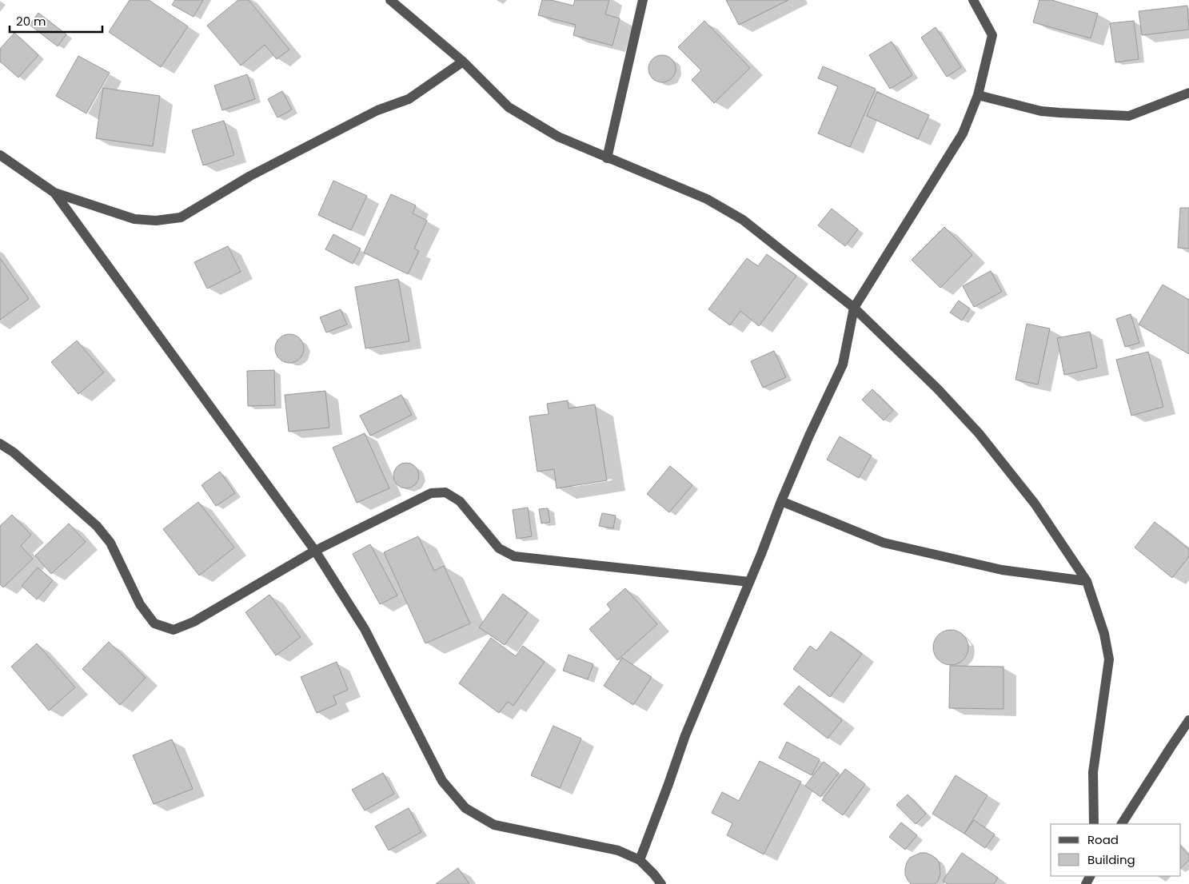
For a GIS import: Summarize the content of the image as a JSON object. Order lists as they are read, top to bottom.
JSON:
{
  "legend": ["Road", "Building"],
  "scale_bar": "20 m"
}
